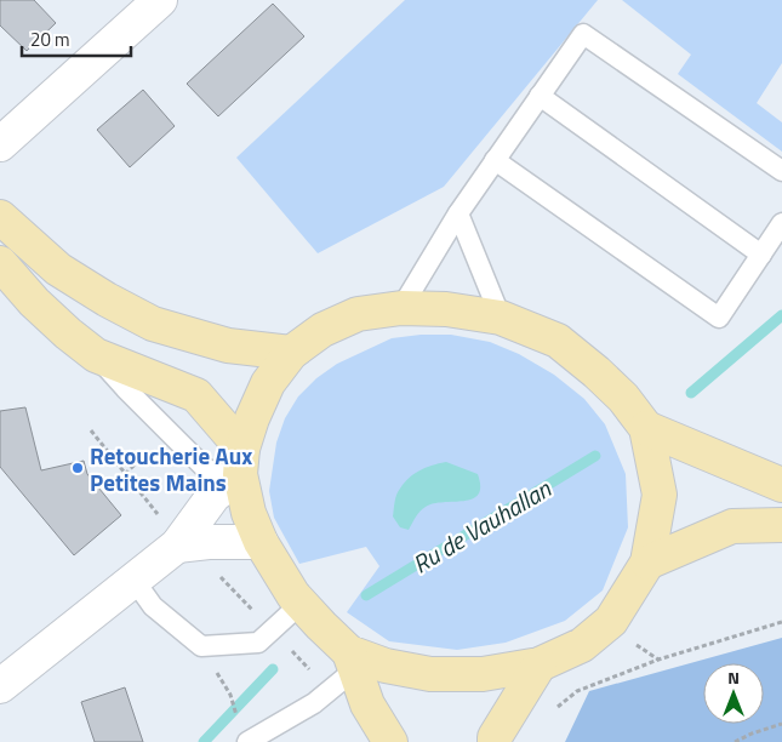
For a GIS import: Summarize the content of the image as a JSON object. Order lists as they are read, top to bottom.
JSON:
{
  "water": ["Ru de Vauhallan"],
  "places": ["Retoucherie Aux Petites Mains"],
  "scale_bar": "20 m",
  "north": "top"
}
